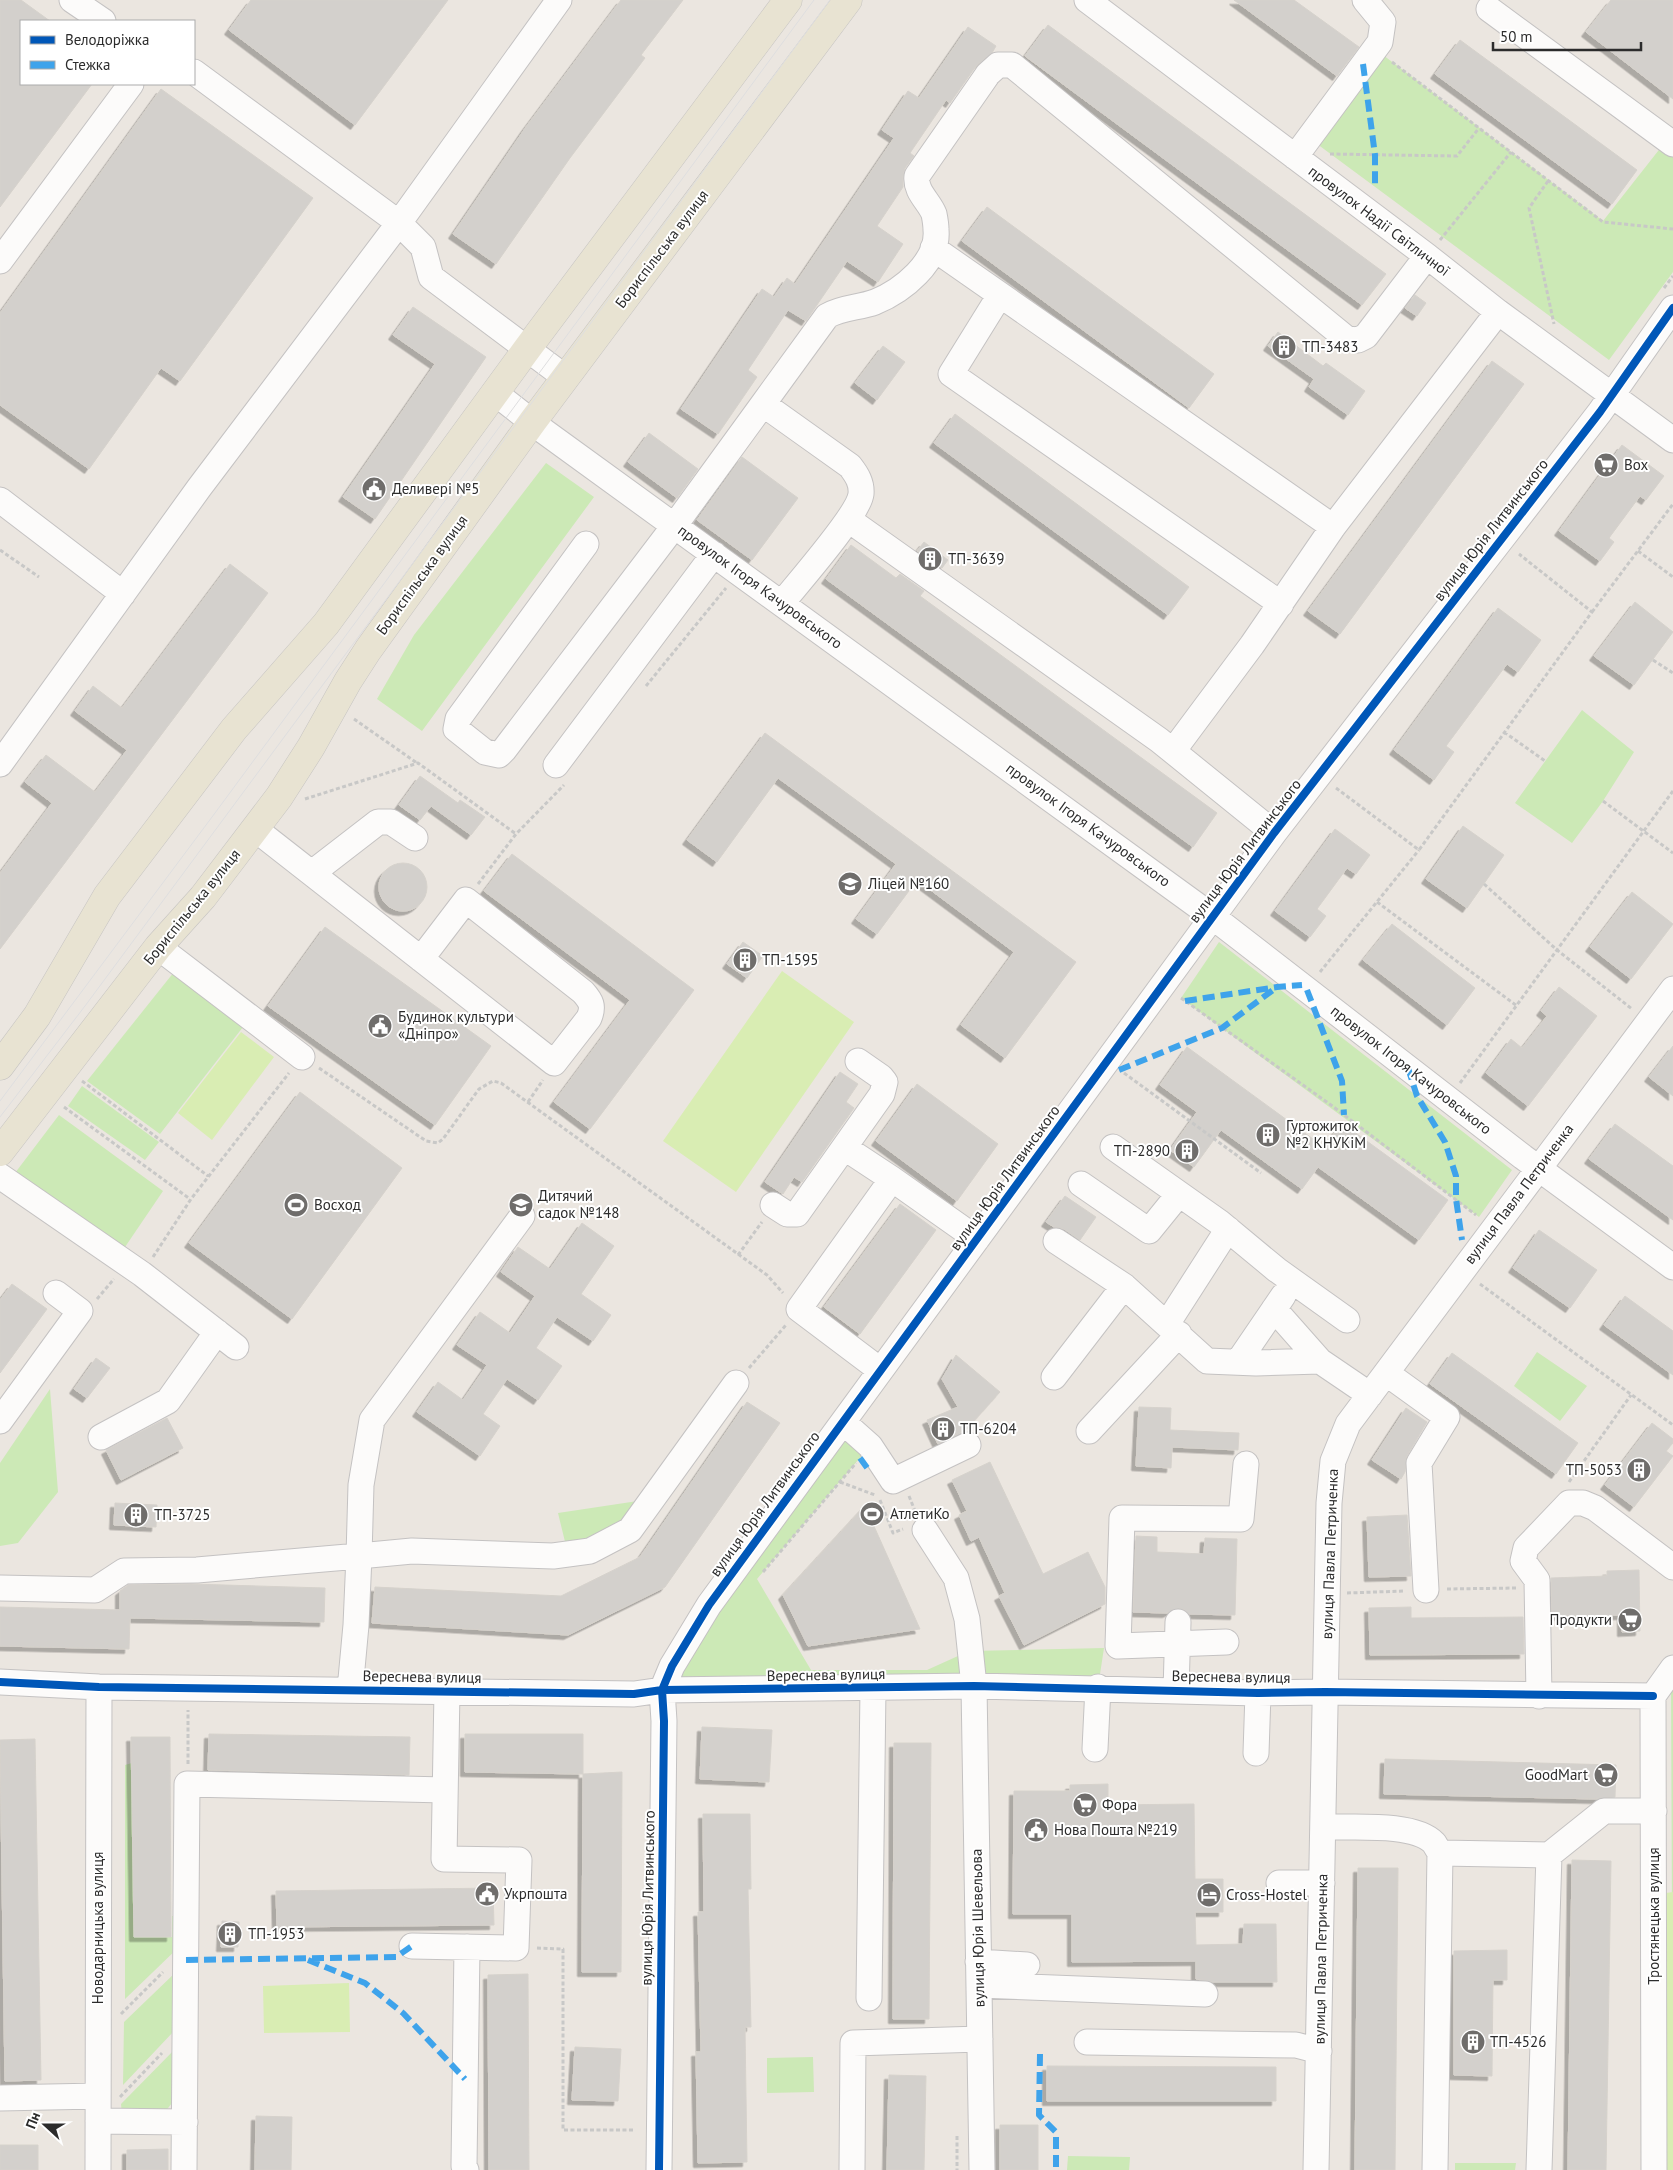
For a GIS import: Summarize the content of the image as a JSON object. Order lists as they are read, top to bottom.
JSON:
{
  "streets": {
    "main road": ["Бориспільська вулиця"],
    "street": [
      "провулок Надії Світличної",
      "вулиця Юрія Литвинського",
      "провулок Ігоря Качуровського",
      "вулиця Павла Петриченка",
      "Вереснева вулиця",
      "Тростянецька вулиця",
      "Новодарницька вулиця",
      "вулиця Юрія Шевельова"
    ]
  },
  "crossings": [
    ["провулок Надії Світличної", "вулиця Юрія Литвинського"],
    ["Бориспільська вулиця", "провулок Ігоря Качуровського"],
    ["вулиця Юрія Литвинського", "провулок Ігоря Качуровського"],
    ["вулиця Юрія Литвинського", "Вереснева вулиця"],
    ["провулок Ігоря Качуровського", "вулиця Павла Петриченка"],
    ["вулиця Павла Петриченка", "Вереснева вулиця"],
    ["Вереснева вулиця", "Тростянецька вулиця"],
    ["Вереснева вулиця", "Новодарницька вулиця"],
    ["Вереснева вулиця", "вулиця Юрія Шевельова"]
  ],
  "places": {
    "building": [
      "ТП-3483",
      "ТП-3639",
      "ТП-1595",
      "Гуртожиток №2 КНУКіМ",
      "ТП-2890",
      "ТП-6204",
      "ТП-5053",
      "ТП-3725",
      "ТП-1953",
      "ТП-4526"
    ],
    "supermarket": [
      "Box",
      "Продукти",
      "GoodMart",
      "Фора"
    ],
    "public building": [
      "Деливері №5",
      "Будинок культури «Дніпро»",
      "Нова Пошта №219",
      "Укрпошта"
    ],
    "school or university": ["Ліцей №160", "Дитячий садок №148"],
    "sports": ["Восход", "АтлетиКо"],
    "hotel": ["Cross-Hostel"]
  },
  "legend": ["Велодоріжка", "Стежка"],
  "scale_bar": "50 m",
  "north": "left"
}
